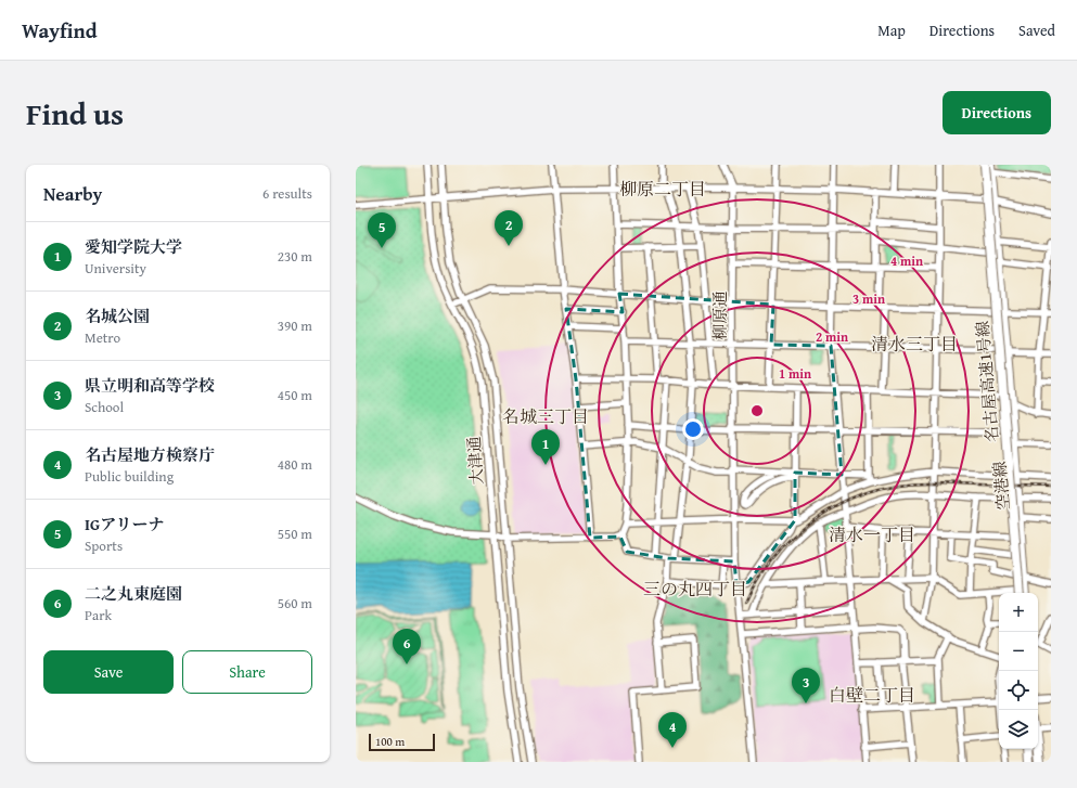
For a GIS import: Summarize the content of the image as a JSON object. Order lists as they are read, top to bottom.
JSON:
{
  "streets": {
    "highway": ["名古屋高速1号線", "空港線"],
    "street": ["柳原通", "大津通"]
  },
  "crossings": [
    ["名古屋高速1号線", "空港線"]
  ],
  "districts": [
    "柳原二丁目",
    "清水三丁目",
    "名城三丁目",
    "清水一丁目",
    "三の丸四丁目",
    "白壁二丁目"
  ],
  "scale_bar": "100 m",
  "page": {
    "header": "Wayfind",
    "nav": ["Map", "Directions", "Saved"],
    "title": "Find us",
    "buttons": [
      "Directions",
      ["Save", "Share"]
    ],
    "heading": ["Nearby", "6 results"],
    "pins": [
      "2",
      "5",
      "1",
      "6",
      "3",
      "4"
    ],
    "list": [
      {
        "mark": "1",
        "name": "愛知学院大学",
        "note": "University",
        "value": "230 m"
      },
      {
        "mark": "2",
        "name": "名城公園",
        "note": "Metro",
        "value": "390 m"
      },
      {
        "mark": "3",
        "name": "県立明和高等学校",
        "note": "School",
        "value": "450 m"
      },
      {
        "mark": "4",
        "name": "名古屋地方検察庁",
        "note": "Public building",
        "value": "480 m"
      },
      {
        "mark": "5",
        "name": "IGアリーナ",
        "note": "Sports",
        "value": "550 m"
      },
      {
        "mark": "6",
        "name": "二之丸東庭園",
        "note": "Park",
        "value": "560 m"
      }
    ],
    "map_buttons": ["+", "−"],
    "scale": "100 m"
  },
  "rings": [
    "4 min",
    "3 min",
    "2 min",
    "1 min"
  ]
}
